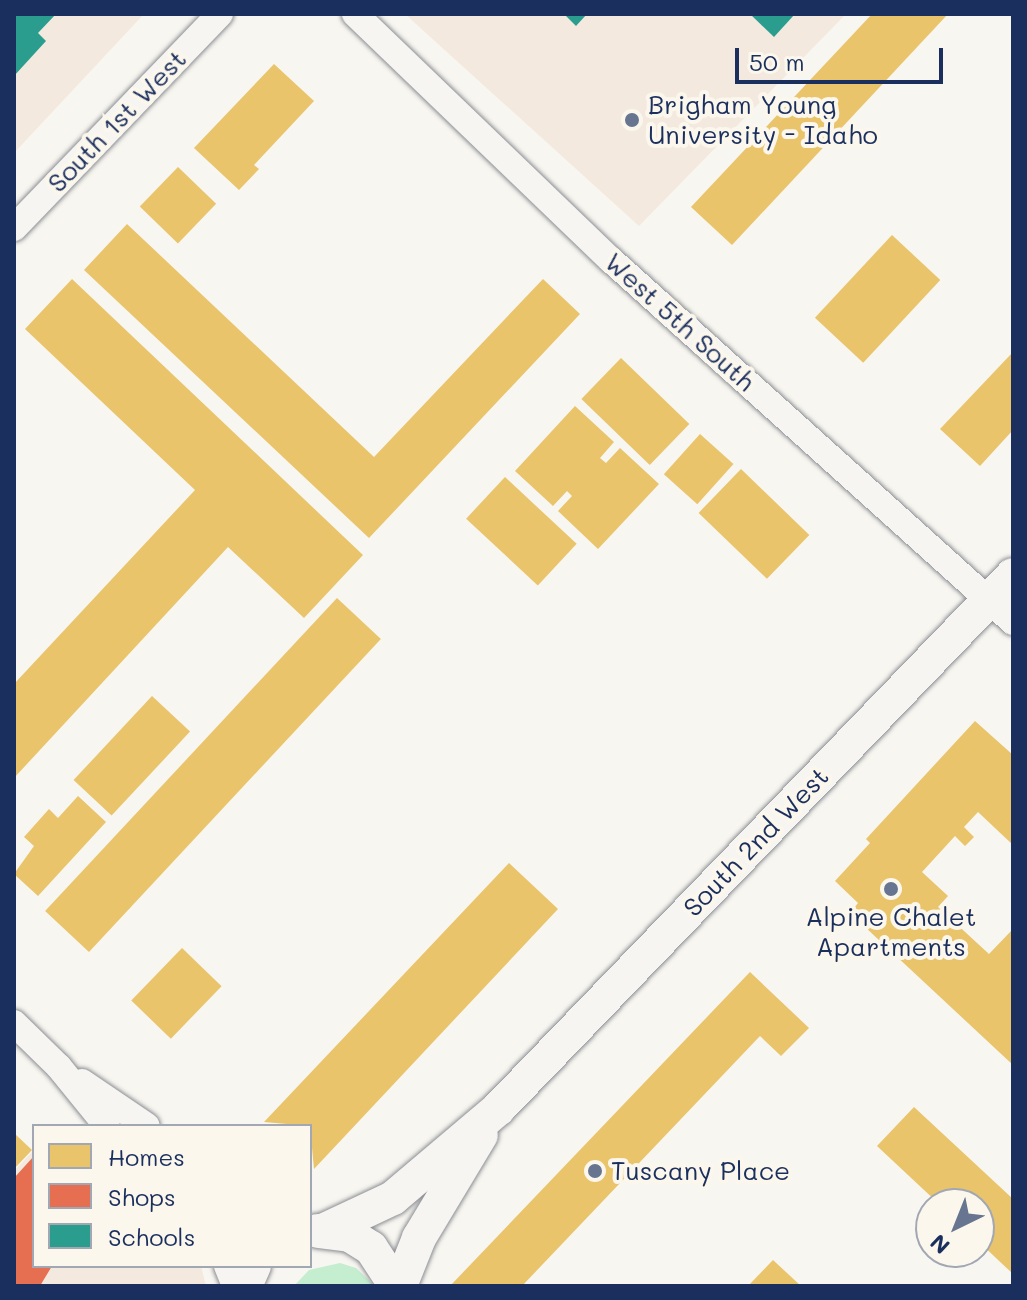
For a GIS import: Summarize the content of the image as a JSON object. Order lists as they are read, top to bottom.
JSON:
{
  "streets": {
    "main road": ["South 2nd West"],
    "street": ["South 1st West", "West 5th South"]
  },
  "crossings": [
    ["West 5th South", "South 2nd West"]
  ],
  "places": ["Brigham Young University - Idaho", "Alpine Chalet Apartments", "Tuscany Place"],
  "legend": ["Homes", "Shops", "Schools"],
  "scale_bar": "50 m",
  "north": "bottom left"
}
